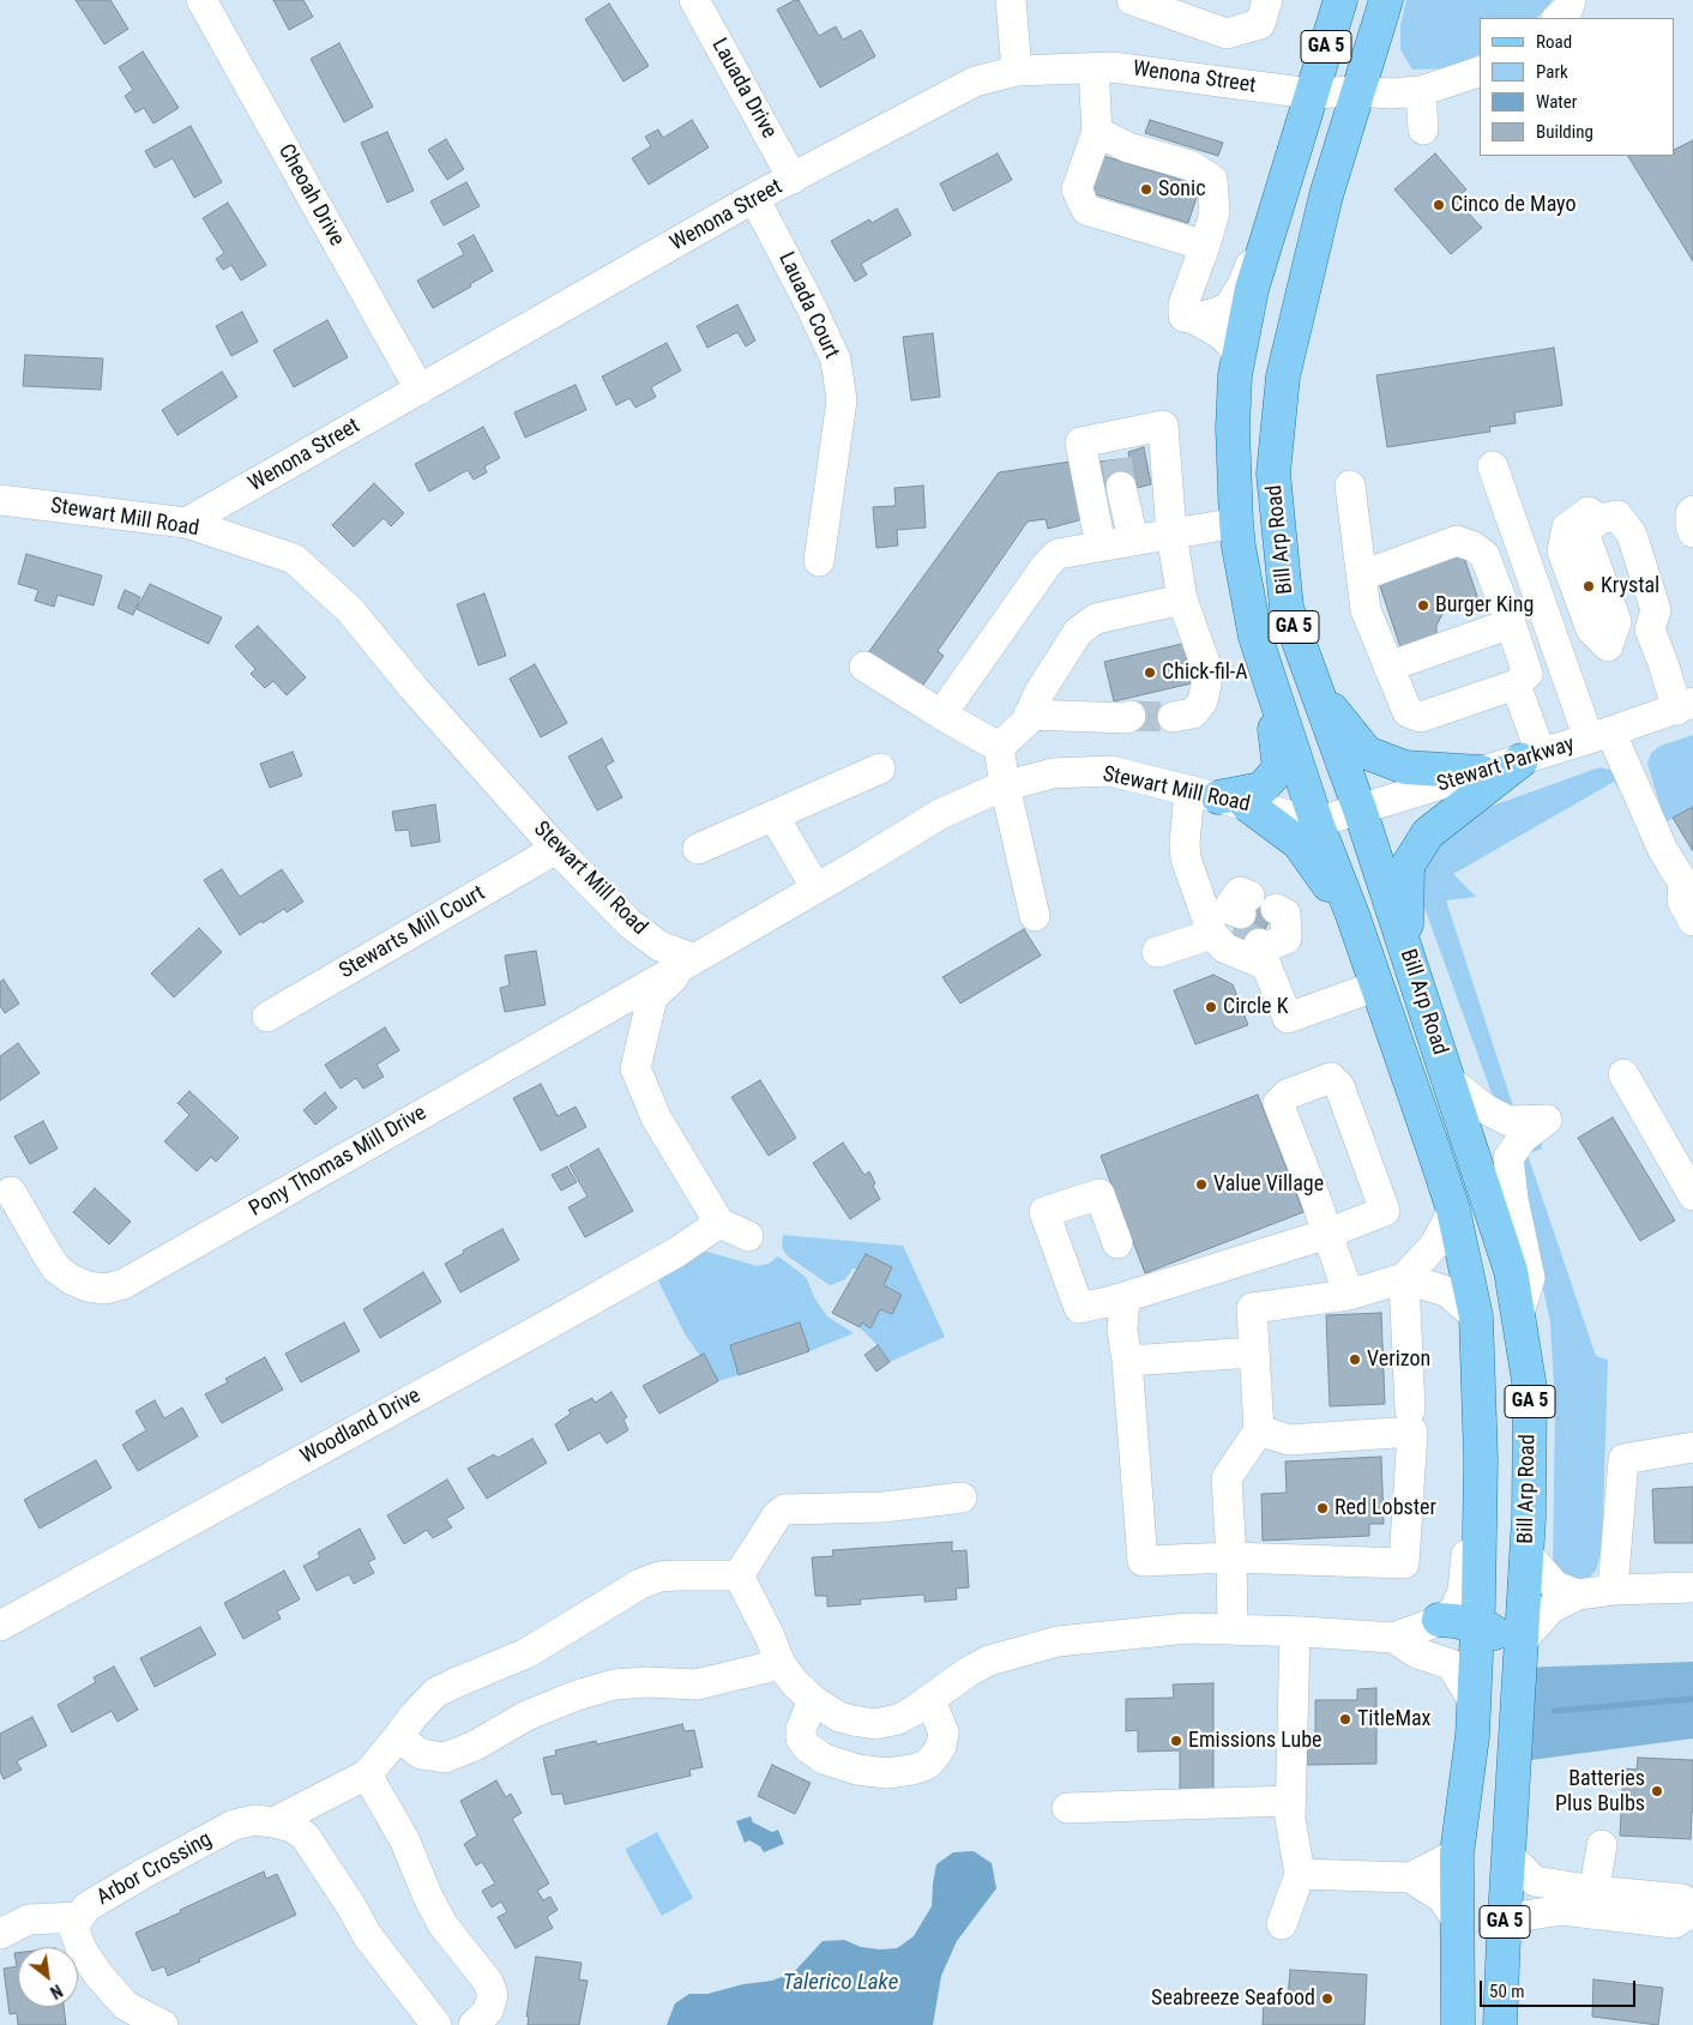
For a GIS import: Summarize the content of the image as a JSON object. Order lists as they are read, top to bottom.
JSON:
{
  "streets": {
    "main road": ["GA 5", "Bill Arp Road"],
    "street": [
      "Wenona Street",
      "Lauada Drive",
      "Cheoah Drive",
      "Lauada Court",
      "Stewart Mill Road",
      "Stewart Parkway",
      "Stewarts Mill Court",
      "Pony Thomas Mill Drive",
      "Woodland Drive",
      "Arbor Crossing"
    ]
  },
  "crossings": [
    ["Wenona Street", "Lauada Drive"],
    ["Wenona Street", "Cheoah Drive"],
    ["Wenona Street", "Lauada Court"],
    ["Wenona Street", "Stewart Mill Road"],
    ["Wenona Street", "Bill Arp Road"],
    ["Stewart Mill Road", "Bill Arp Road"],
    ["Stewart Mill Road", "Stewart Parkway"],
    ["Stewart Mill Road", "Stewarts Mill Court"],
    ["Stewart Mill Road", "Pony Thomas Mill Drive"],
    ["Bill Arp Road", "Stewart Parkway"]
  ],
  "water": ["Talerico Lake"],
  "places": [
    "Sonic",
    "Cinco de Mayo",
    "Krystal",
    "Burger King",
    "Chick-fil-A",
    "Circle K",
    "Value Village",
    "Verizon",
    "Red Lobster",
    "TitleMax",
    "Emissions Lube",
    "Batteries Plus Bulbs",
    "Seabreeze Seafood"
  ],
  "legend": [
    "Road",
    "Park",
    "Water",
    "Building"
  ],
  "scale_bar": "50 m",
  "north": "bottom right"
}
